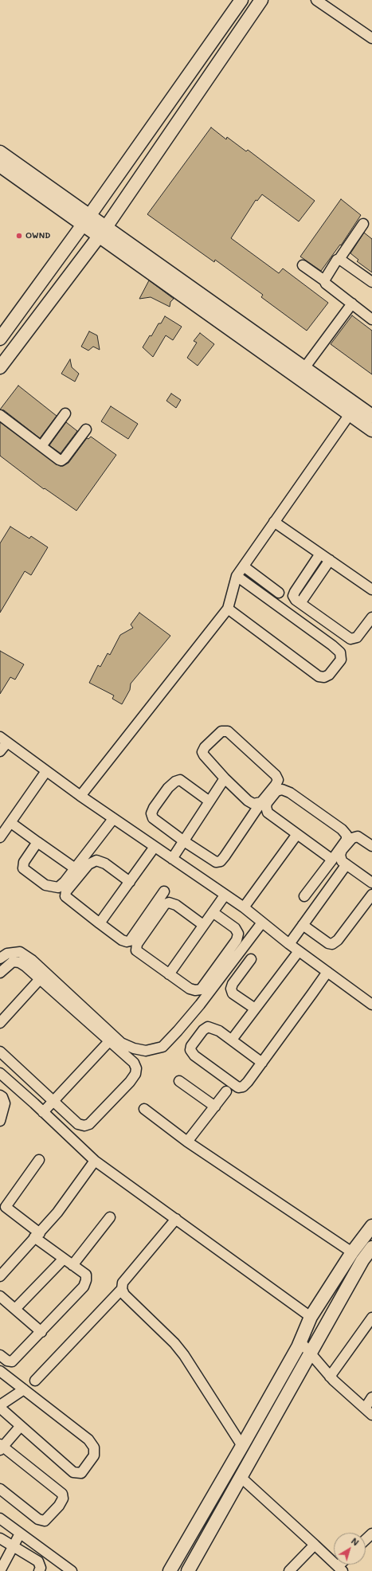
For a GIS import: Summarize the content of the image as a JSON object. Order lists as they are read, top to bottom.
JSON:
{
  "places": ["OWND"],
  "north": "top right"
}
